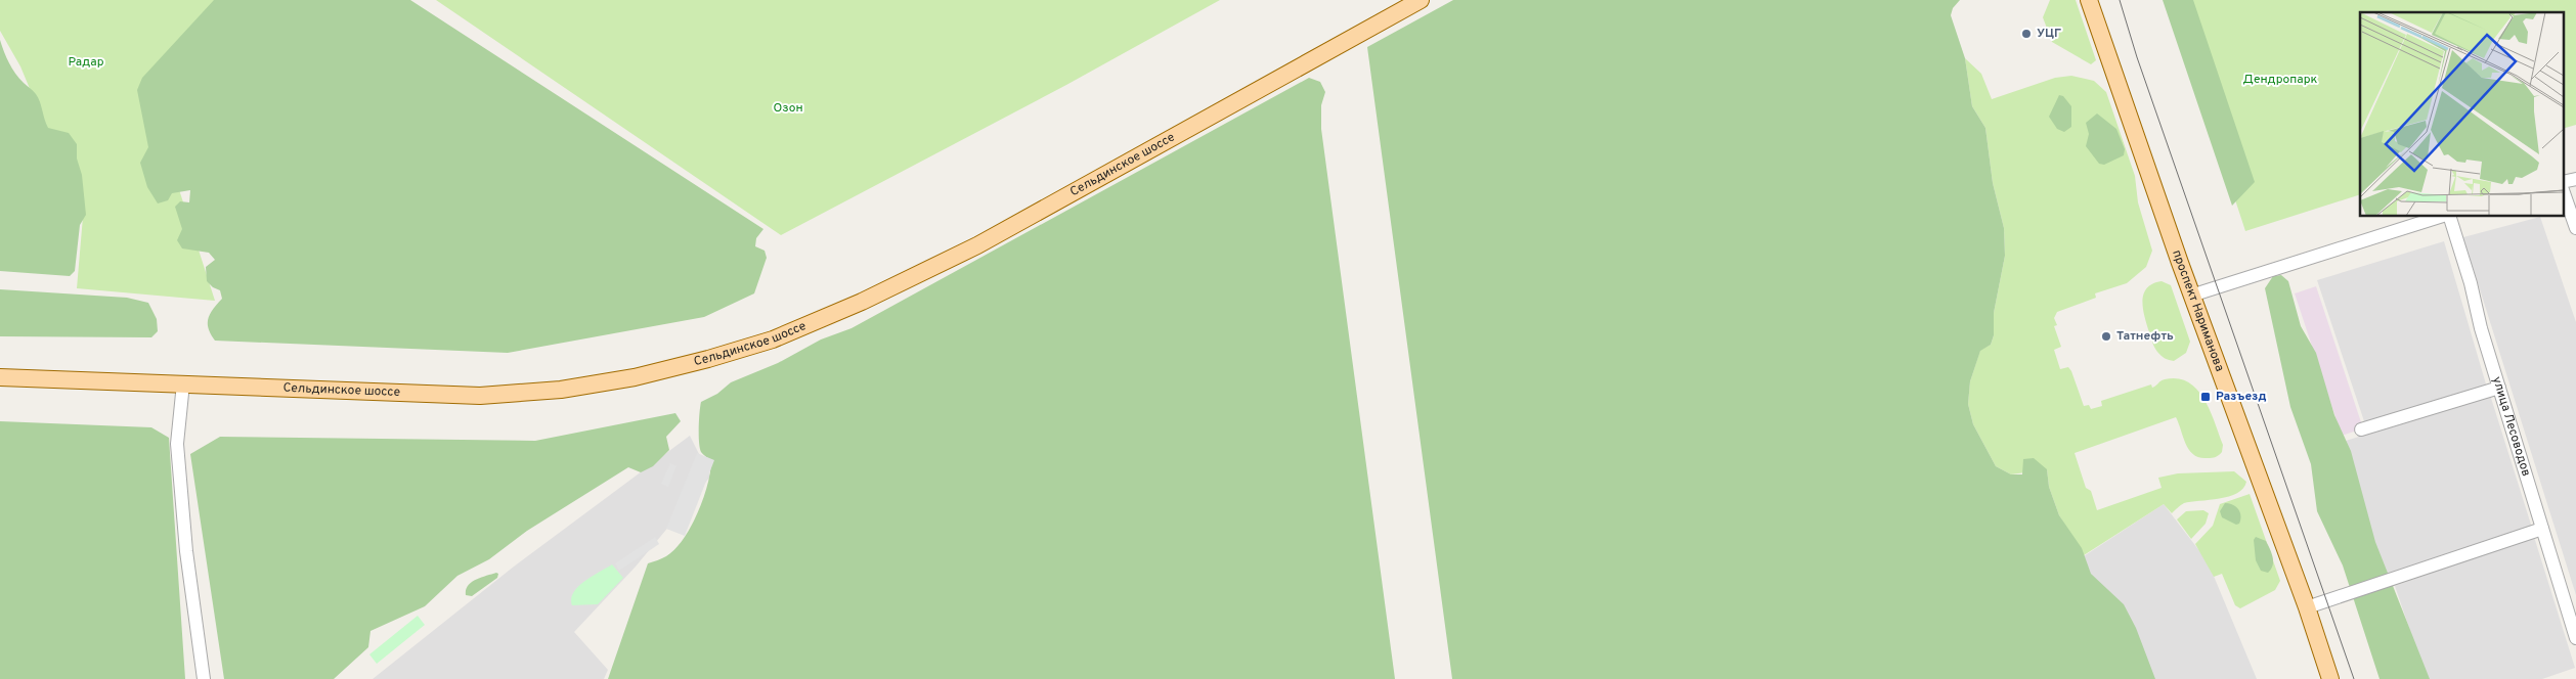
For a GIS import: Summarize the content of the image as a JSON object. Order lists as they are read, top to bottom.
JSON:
{
  "streets": {
    "main road": ["Сельдинское шоссе", "проспект Нариманова"],
    "street": ["улица Лесоводов"]
  },
  "parks": ["Радар", "Дендропарк", "Озон"],
  "places": {
    "other": ["УЦГ", "Татнефть"],
    "transit": ["Разъезд"]
  }
}
